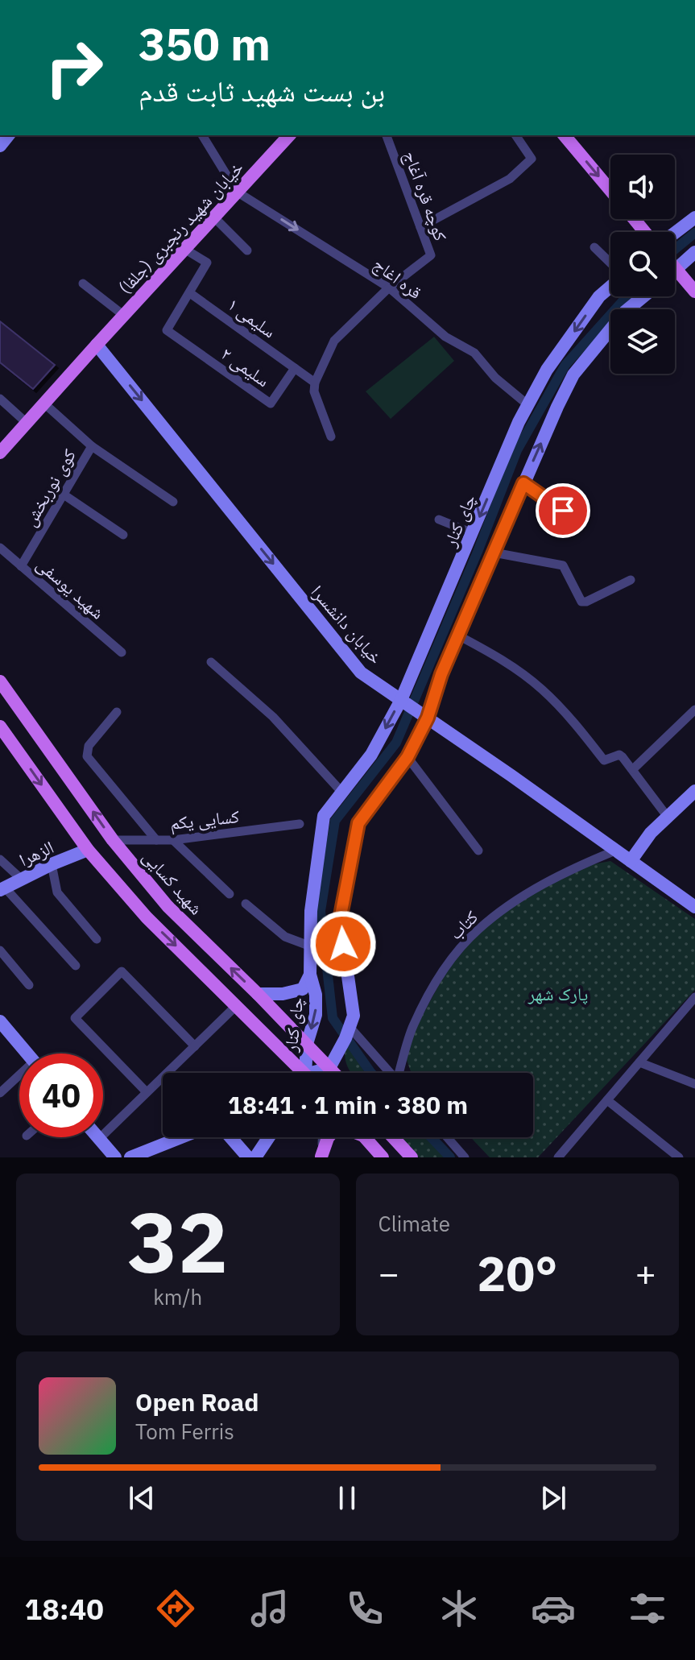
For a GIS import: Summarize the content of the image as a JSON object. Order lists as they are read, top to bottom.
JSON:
{
  "streets": {
    "main road": ["خیابان شهید رنجبری (جلفا)", "شهید کسایی"],
    "street": [
      "کوچه قره آغاج",
      "قره اغاج",
      "سلیمی ۱",
      "سلیمی ۲",
      "کوی نوربخش",
      "چای کنار",
      "شهید یوسفی",
      "خیابان دانشسرا",
      "کسایی یکم",
      "الزهرا",
      "کتاب"
    ]
  },
  "crossings": [
    ["کوچه قره آغاج", "قره اغاج"],
    ["خیابان شهید رنجبری (جلفا)", "قره اغاج"],
    ["خیابان شهید رنجبری (جلفا)", "کوی نوربخش"],
    ["خیابان شهید رنجبری (جلفا)", "خیابان دانشسرا"],
    ["قره اغاج", "چای کنار"],
    ["سلیمی ۱", "سلیمی ۲"],
    ["کوی نوربخش", "شهید یوسفی"],
    ["چای کنار", "خیابان دانشسرا"],
    ["چای کنار", "شهید کسایی"],
    ["خیابان دانشسرا", "کتاب"],
    ["کسایی یکم", "شهید کسایی"]
  ],
  "one_way": ["قره اغاج"],
  "parks": ["پارک شهر"],
  "page": {
    "turn": ["350 m", "بن بست شهید ثابت قدم"],
    "limit": "40",
    "trip": "18:41 · 1 min · 380 m",
    "tile": [
      ["32", "km/h"],
      "Climate"
    ],
    "heat": ["−", "20°", "+"],
    "song": ["Open Road", "Tom Ferris"],
    "tabs": "18:40"
  }
}
